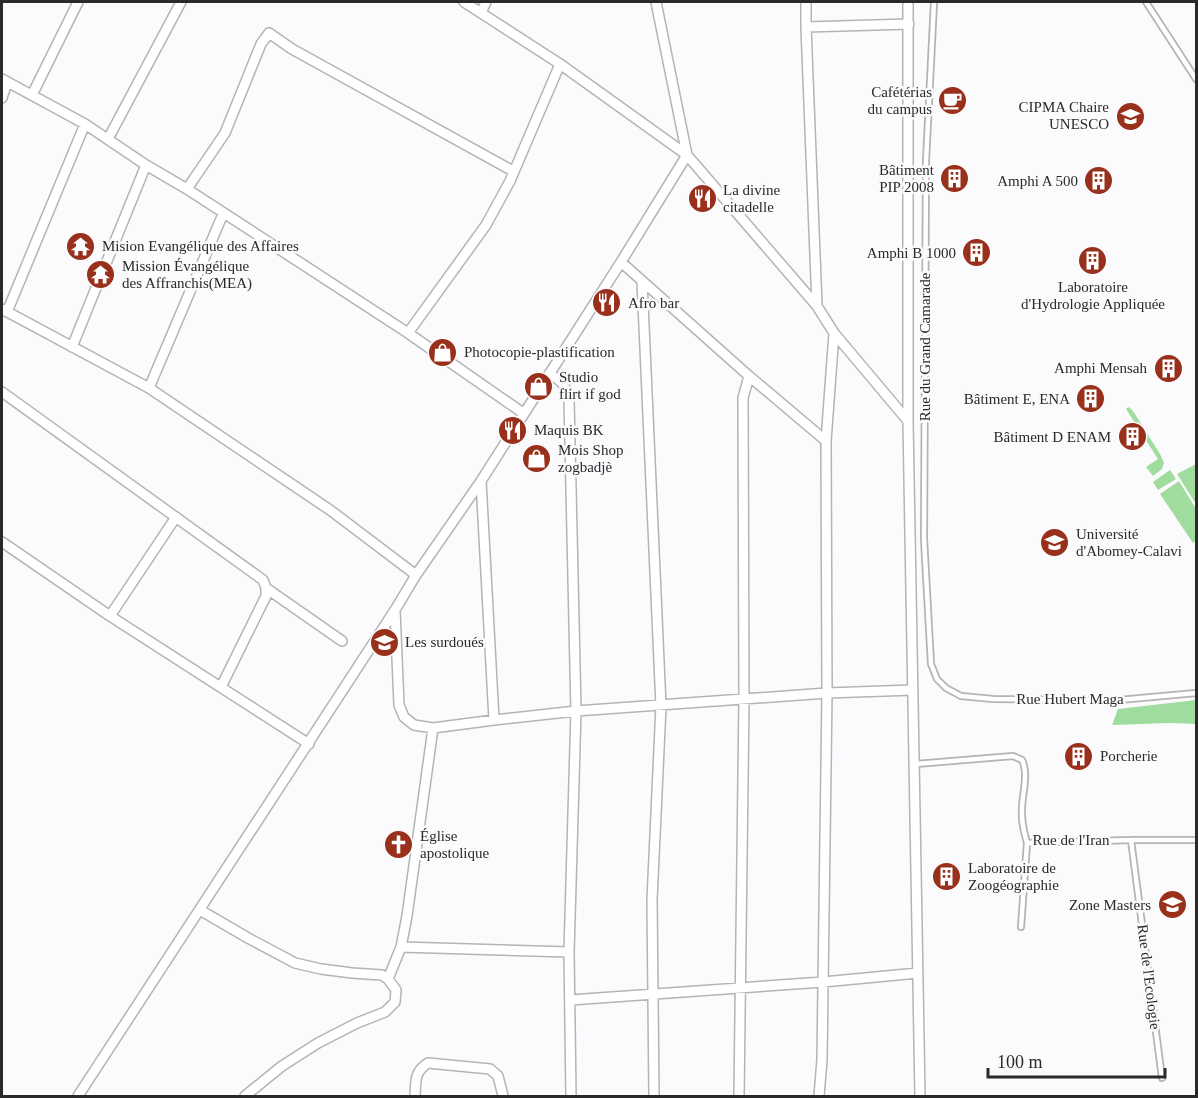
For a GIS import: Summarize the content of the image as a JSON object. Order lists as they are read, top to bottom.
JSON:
{
  "streets": {
    "lane": [
      "Rue du Grand Camarade",
      "Rue Hubert Maga",
      "Rue de l'Iran",
      "Rue de l'Ecologie"
    ]
  },
  "crossings": [
    ["Rue du Grand Camarade", "Rue Hubert Maga"],
    ["Rue de l'Iran", "Rue de l'Ecologie"]
  ],
  "places": {
    "cafe": ["Cafétérias du campus"],
    "school or university": [
      "CIPMA Chaire UNESCO",
      "Université d'Abomey-Calavi",
      "Les surdoués",
      "Zone Masters"
    ],
    "building": [
      "Bâtiment PIP 2008",
      "Amphi A 500",
      "Amphi B 1000",
      "Laboratoire d'Hydrologie Appliquée",
      "Amphi Mensah",
      "Bâtiment E, ENA",
      "Bâtiment D ENAM",
      "Porcherie",
      "Laboratoire de Zoogéographie"
    ],
    "restaurant": ["La divine citadelle", "Afro bar", "Maquis BK"],
    "temple": ["Mision Evangélique des Affaires", "Mission Évangélique des Affranchis(MEA)"],
    "shop": ["Photocopie-plastification", "Studio flirt if god", "Mois Shop zogbadjè"],
    "church": ["Église apostolique"]
  },
  "scale_bar": "100 m"
}
